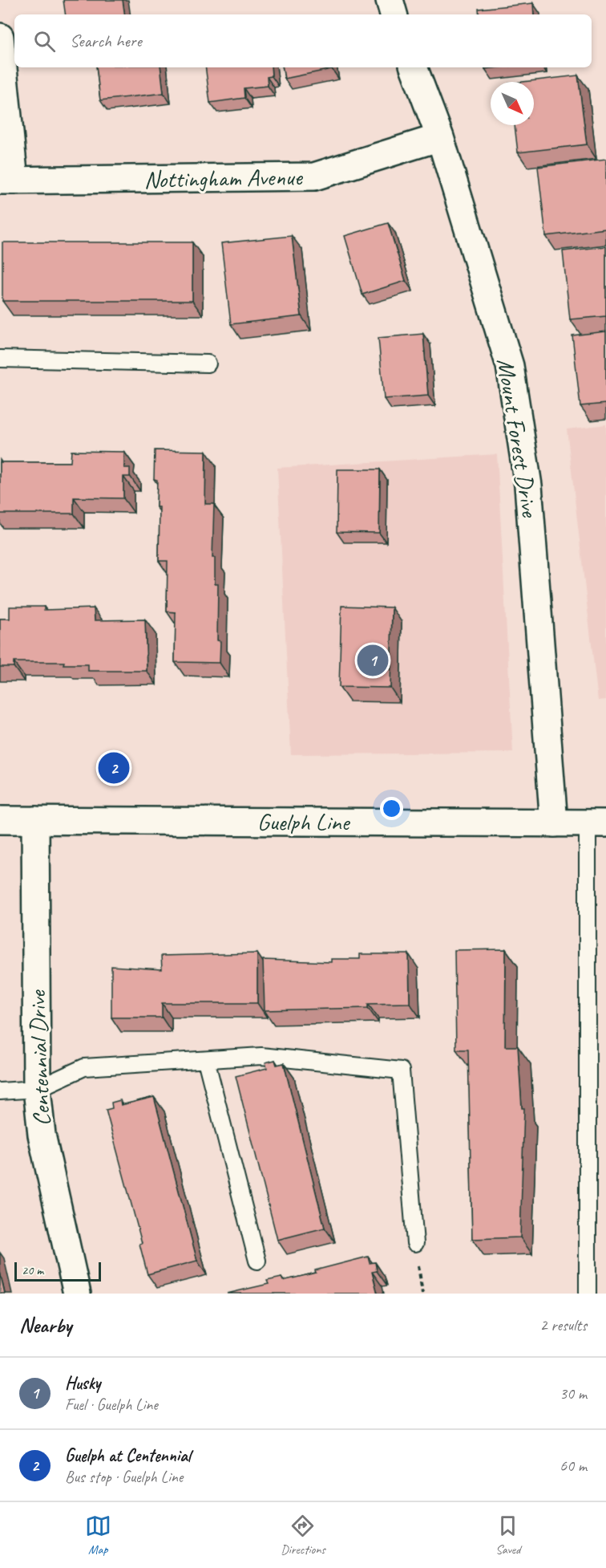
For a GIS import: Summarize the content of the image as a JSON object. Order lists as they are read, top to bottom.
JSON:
{
  "streets": {
    "street": [
      "Nottingham Avenue",
      "Mount Forest Drive",
      "Guelph Line",
      "Centennial Drive"
    ]
  },
  "crossings": [
    ["Nottingham Avenue", "Mount Forest Drive"],
    ["Mount Forest Drive", "Guelph Line"],
    ["Guelph Line", "Centennial Drive"]
  ],
  "scale_bar": "20 m",
  "north": "bottom right",
  "page": {
    "search": "Search here",
    "pins": ["1", "2"],
    "scale": "20 m",
    "heading": ["Nearby", "2 results"],
    "list": [
      {
        "mark": "1",
        "name": "Husky",
        "note": "Fuel · Guelph Line",
        "value": "30 m"
      },
      {
        "mark": "2",
        "name": "Guelph at Centennial",
        "note": "Bus stop · Guelph Line",
        "value": "60 m"
      }
    ],
    "nav": ["Map", "Directions", "Saved"]
  }
}
